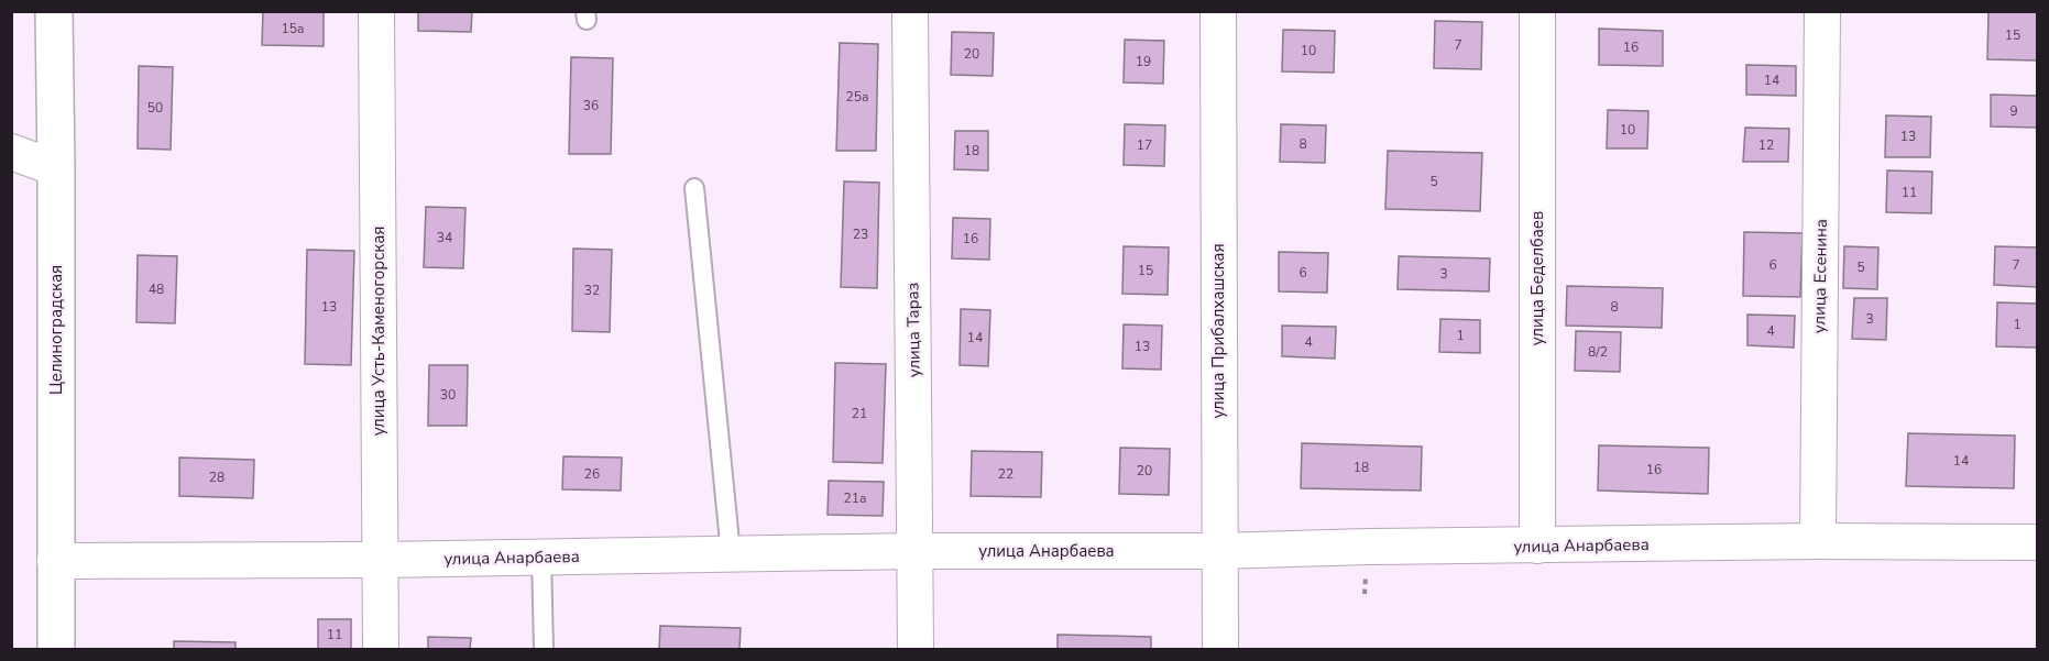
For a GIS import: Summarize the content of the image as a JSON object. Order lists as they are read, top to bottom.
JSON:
{
  "streets": {
    "street": [
      "улица Есенина",
      "улица Беделбаев",
      "Целиноградская",
      "улица Тараз",
      "улица Усть-Каменогорская",
      "улица Прибалхашская",
      "улица Анарбаева"
    ]
  },
  "crossings": [
    ["улица Есенина", "улица Анарбаева"],
    ["улица Беделбаев", "улица Анарбаева"],
    ["Целиноградская", "улица Анарбаева"],
    ["улица Тараз", "улица Анарбаева"],
    ["улица Усть-Каменогорская", "улица Анарбаева"],
    ["улица Прибалхашская", "улица Анарбаева"]
  ],
  "house_numbers": [
    "15а",
    "15",
    "7",
    "16",
    "10",
    "20",
    "19",
    "14",
    "25а",
    "36",
    "50",
    "9",
    "10",
    "13",
    "8",
    "17",
    "12",
    "18",
    "5",
    "11",
    "23",
    "34",
    "16",
    "6",
    "7",
    "5",
    "15",
    "6",
    "3",
    "48",
    "32",
    "13",
    "8",
    "3",
    "1",
    "4",
    "1",
    "14",
    "4",
    "13",
    "8/2",
    "30",
    "21",
    "14",
    "18",
    "16",
    "20",
    "26",
    "22",
    "28",
    "21а",
    "11"
  ]
}
